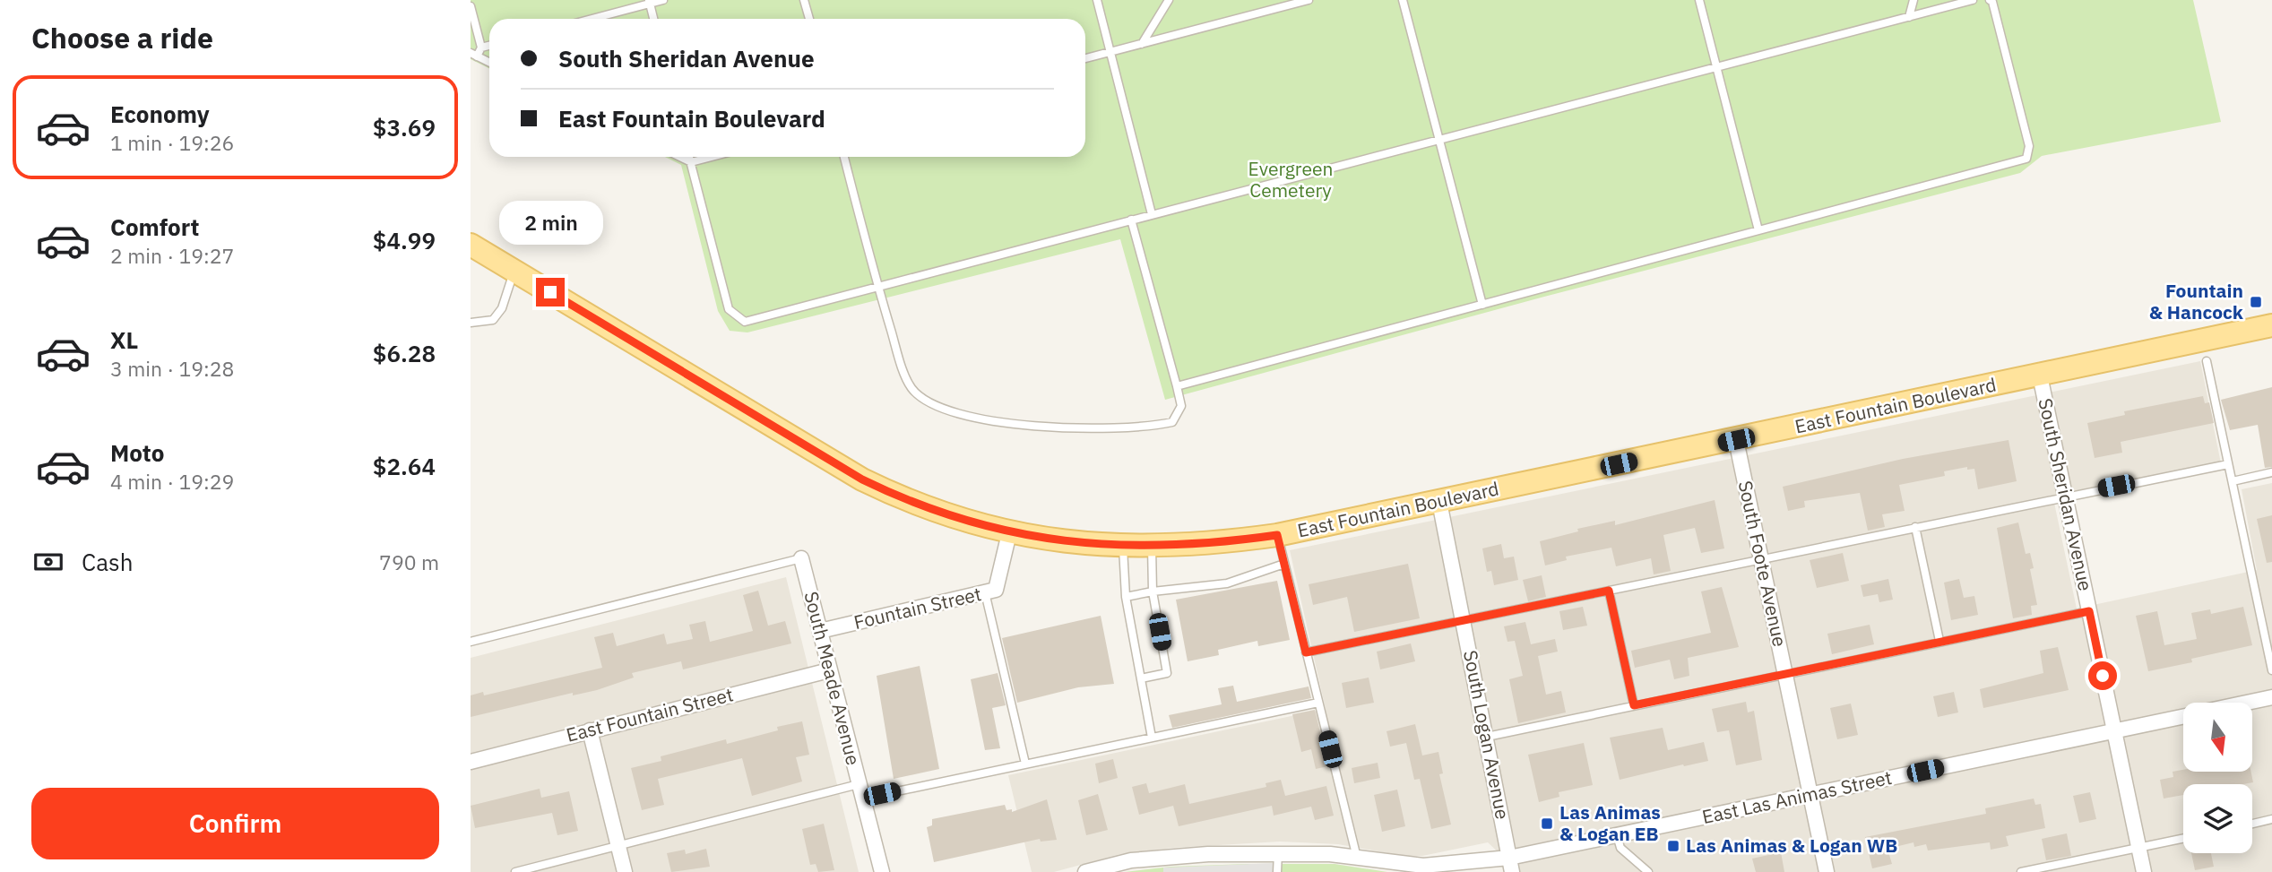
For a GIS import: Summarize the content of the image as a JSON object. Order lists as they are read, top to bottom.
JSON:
{
  "streets": {
    "main road": ["East Fountain Boulevard"],
    "street": [
      "South Sheridan Avenue",
      "South Foote Avenue",
      "Fountain Street",
      "South Meade Avenue",
      "East Fountain Street",
      "South Logan Avenue",
      "East Las Animas Street"
    ]
  },
  "crossings": [
    ["East Fountain Boulevard", "South Sheridan Avenue"],
    ["East Fountain Boulevard", "South Foote Avenue"],
    ["East Fountain Boulevard", "Fountain Street"],
    ["East Fountain Boulevard", "South Logan Avenue"],
    ["South Sheridan Avenue", "East Las Animas Street"],
    ["South Foote Avenue", "East Las Animas Street"],
    ["Fountain Street", "South Meade Avenue"],
    ["South Meade Avenue", "East Fountain Street"],
    ["South Logan Avenue", "East Las Animas Street"]
  ],
  "parks": ["Evergreen Cemetery"],
  "places": {
    "transit": ["Fountain & Hancock", "Las Animas & Logan EB", "Las Animas & Logan WB"]
  },
  "north": "bottom",
  "page": {
    "heading": "Choose a ride",
    "banner": ["South Sheridan Avenue", "East Fountain Boulevard"],
    "list": [
      {
        "name": "Economy",
        "note": "1 min · 19:26",
        "value": "$3.69"
      },
      {
        "name": "Comfort",
        "note": "2 min · 19:27",
        "value": "$4.99"
      },
      {
        "name": "XL",
        "note": "3 min · 19:28",
        "value": "$6.28"
      },
      {
        "name": "Moto",
        "note": "4 min · 19:29",
        "value": "$2.64"
      }
    ],
    "bubble": "2 min",
    "pay": ["Cash", "790 m"],
    "buttons": "Confirm"
  }
}
